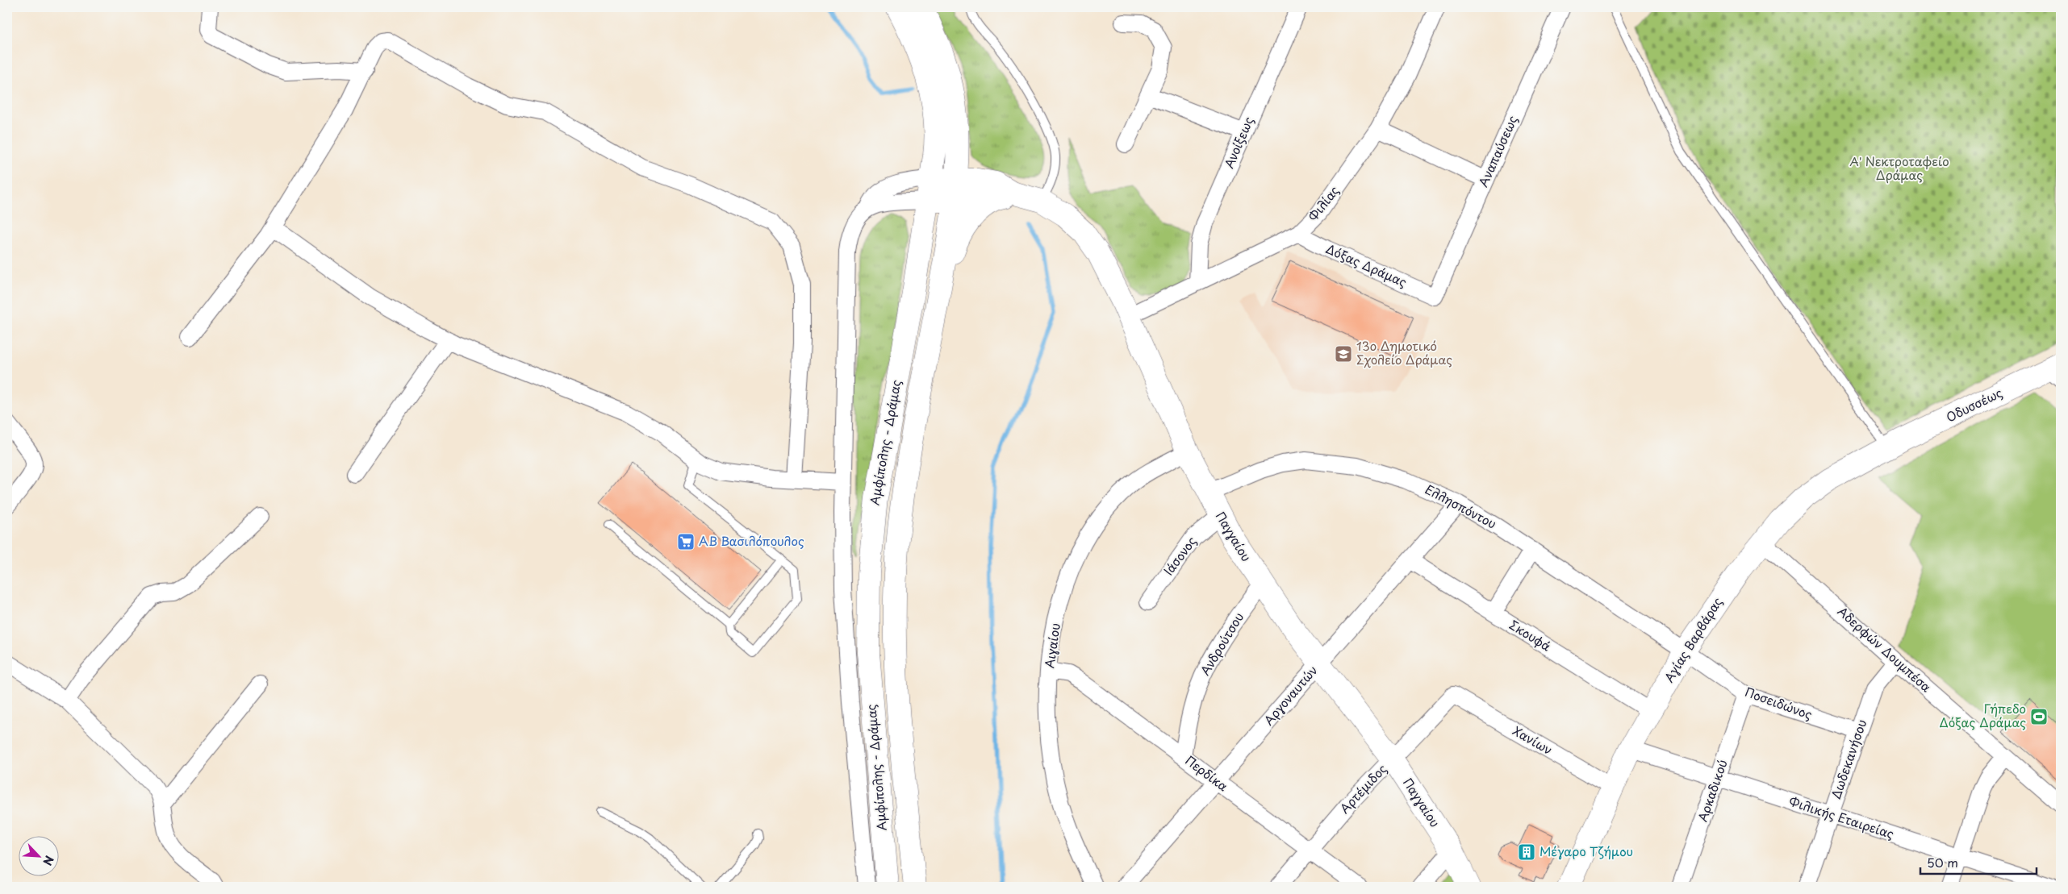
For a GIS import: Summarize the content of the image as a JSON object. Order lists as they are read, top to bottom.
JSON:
{
  "streets": {
    "main road": [
      "Οδυσσέως",
      "Αμφίπολης - Δράμας",
      "Παγγαίου",
      "Αγίας Βαρβάρας"
    ],
    "street": [
      "Ανοίξεως",
      "Αναπαύσεως",
      "Φιλίας",
      "Δόξας Δράμας",
      "Ελλησπόντου",
      "Ιάσονος",
      "Σκουφά",
      "Ανδρούτσου",
      "Αιγαίου",
      "Αδερφών Δουμπέσα",
      "Αργοναυτών",
      "Ποσειδώνος",
      "Χανίων",
      "Δωδεκανήσου",
      "Περδίκα",
      "Αρτέμιδος",
      "Αρκαδικού",
      "Φιλικής Εταιρείας"
    ]
  },
  "crossings": [
    ["Ανοίξεως", "Φιλίας"],
    ["Αναπαύσεως", "Δόξας Δράμας"],
    ["Φιλίας", "Δόξας Δράμας"],
    ["Φιλίας", "Παγγαίου"],
    ["Οδυσσέως", "Αγίας Βαρβάρας"],
    ["Ελλησπόντου", "Παγγαίου"],
    ["Ελλησπόντου", "Αγίας Βαρβάρας"],
    ["Ελλησπόντου", "Αργοναυτών"],
    ["Ελλησπόντου", "Ποσειδώνος"],
    ["Παγγαίου", "Ιάσονος"],
    ["Παγγαίου", "Ανδρούτσου"],
    ["Παγγαίου", "Αιγαίου"],
    ["Παγγαίου", "Αργοναυτών"],
    ["Παγγαίου", "Αρτέμιδος"],
    ["Σκουφά", "Αγίας Βαρβάρας"],
    ["Σκουφά", "Αργοναυτών"],
    ["Αγίας Βαρβάρας", "Αδερφών Δουμπέσα"],
    ["Αγίας Βαρβάρας", "Ποσειδώνος"],
    ["Αγίας Βαρβάρας", "Χανίων"],
    ["Αγίας Βαρβάρας", "Φιλικής Εταιρείας"],
    ["Ανδρούτσου", "Περδίκα"],
    ["Αιγαίου", "Περδίκα"],
    ["Αδερφών Δουμπέσα", "Δωδεκανήσου"],
    ["Αργοναυτών", "Περδίκα"],
    ["Ποσειδώνος", "Δωδεκανήσου"],
    ["Ποσειδώνος", "Αρκαδικού"],
    ["Χανίων", "Αρτέμιδος"],
    ["Δωδεκανήσου", "Φιλικής Εταιρείας"],
    ["Περδίκα", "Αρτέμιδος"],
    ["Αρκαδικού", "Φιλικής Εταιρείας"]
  ],
  "parks": ["Α' Νεκτροταφείο Δράμας"],
  "places": {
    "school or university": ["13ο Δημοτικό Σχολείο Δράμας"],
    "supermarket": ["ΑΒ Βασιλόπουλος"],
    "sports": ["Γήπεδο Δόξας Δράμας"],
    "building": ["Μέγαρο Τζήμου"]
  },
  "scale_bar": "50 m",
  "north": "bottom right"
}
